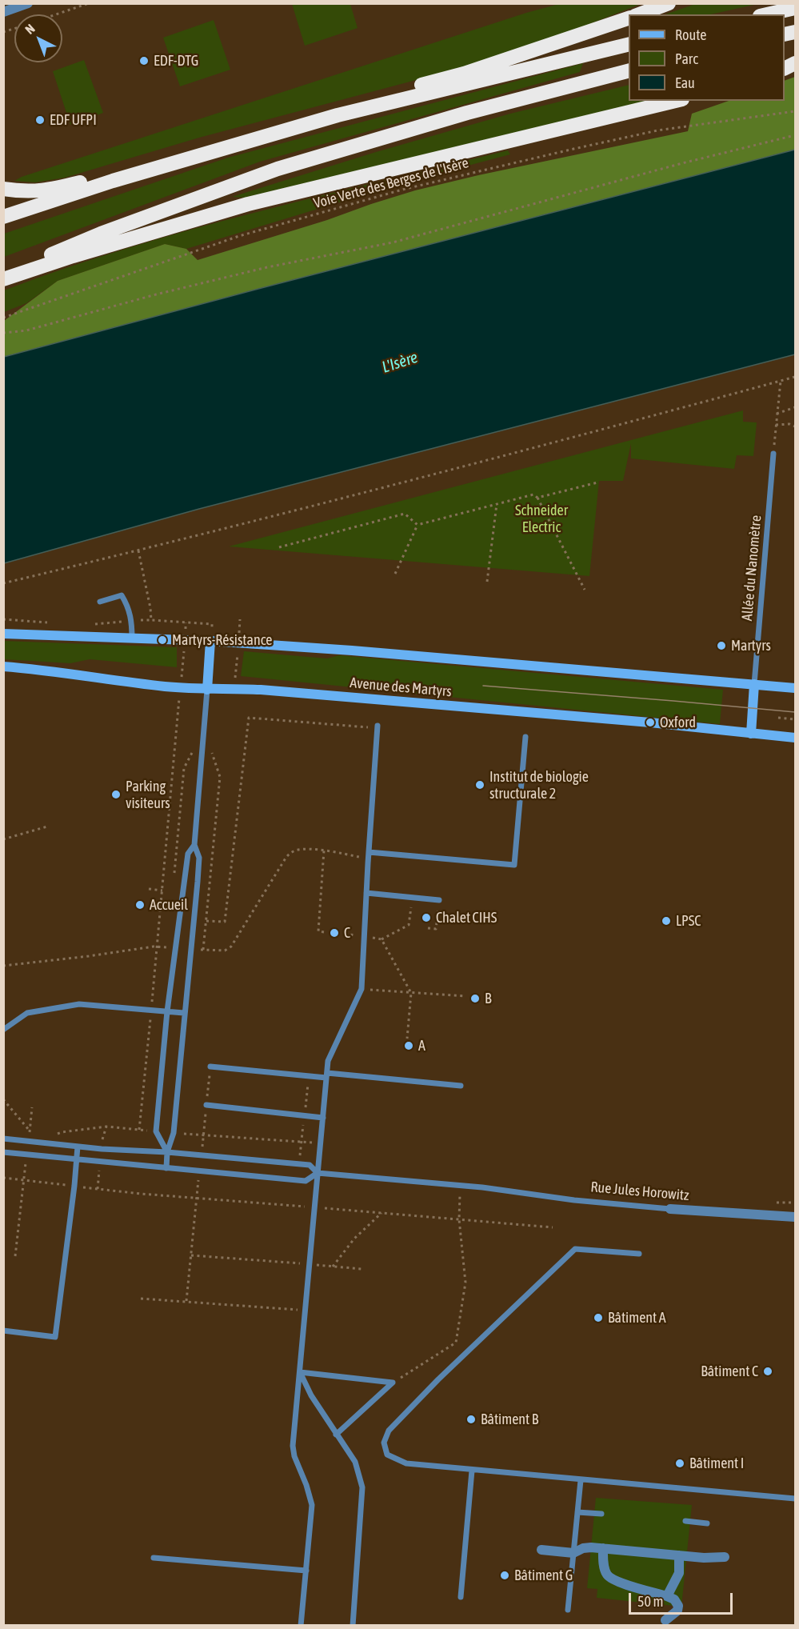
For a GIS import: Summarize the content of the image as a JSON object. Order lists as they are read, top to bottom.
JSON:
{
  "streets": {
    "main road": ["Avenue des Martyrs"],
    "street": ["Rue Jules Horowitz"],
    "lane": ["Allée du Nanomètre"],
    "path": ["Voie Verte des Berges de l'Isère"]
  },
  "water": ["L'Isère"],
  "parks": ["Schneider Electric"],
  "places": [
    "EDF-DTG",
    "EDF UFPI",
    "Martyrs-Résistance",
    "Martyrs",
    "Oxford",
    "Institut de biologie structurale 2",
    "Parking visiteurs",
    "Accueil",
    "Chalet CIHS",
    "LPSC",
    "C",
    "B",
    "A",
    "Bâtiment A",
    "Bâtiment C",
    "Bâtiment B",
    "Bâtiment I",
    "Bâtiment G"
  ],
  "legend": ["Route", "Parc", "Eau"],
  "scale_bar": "50 m",
  "north": "top left"
}
